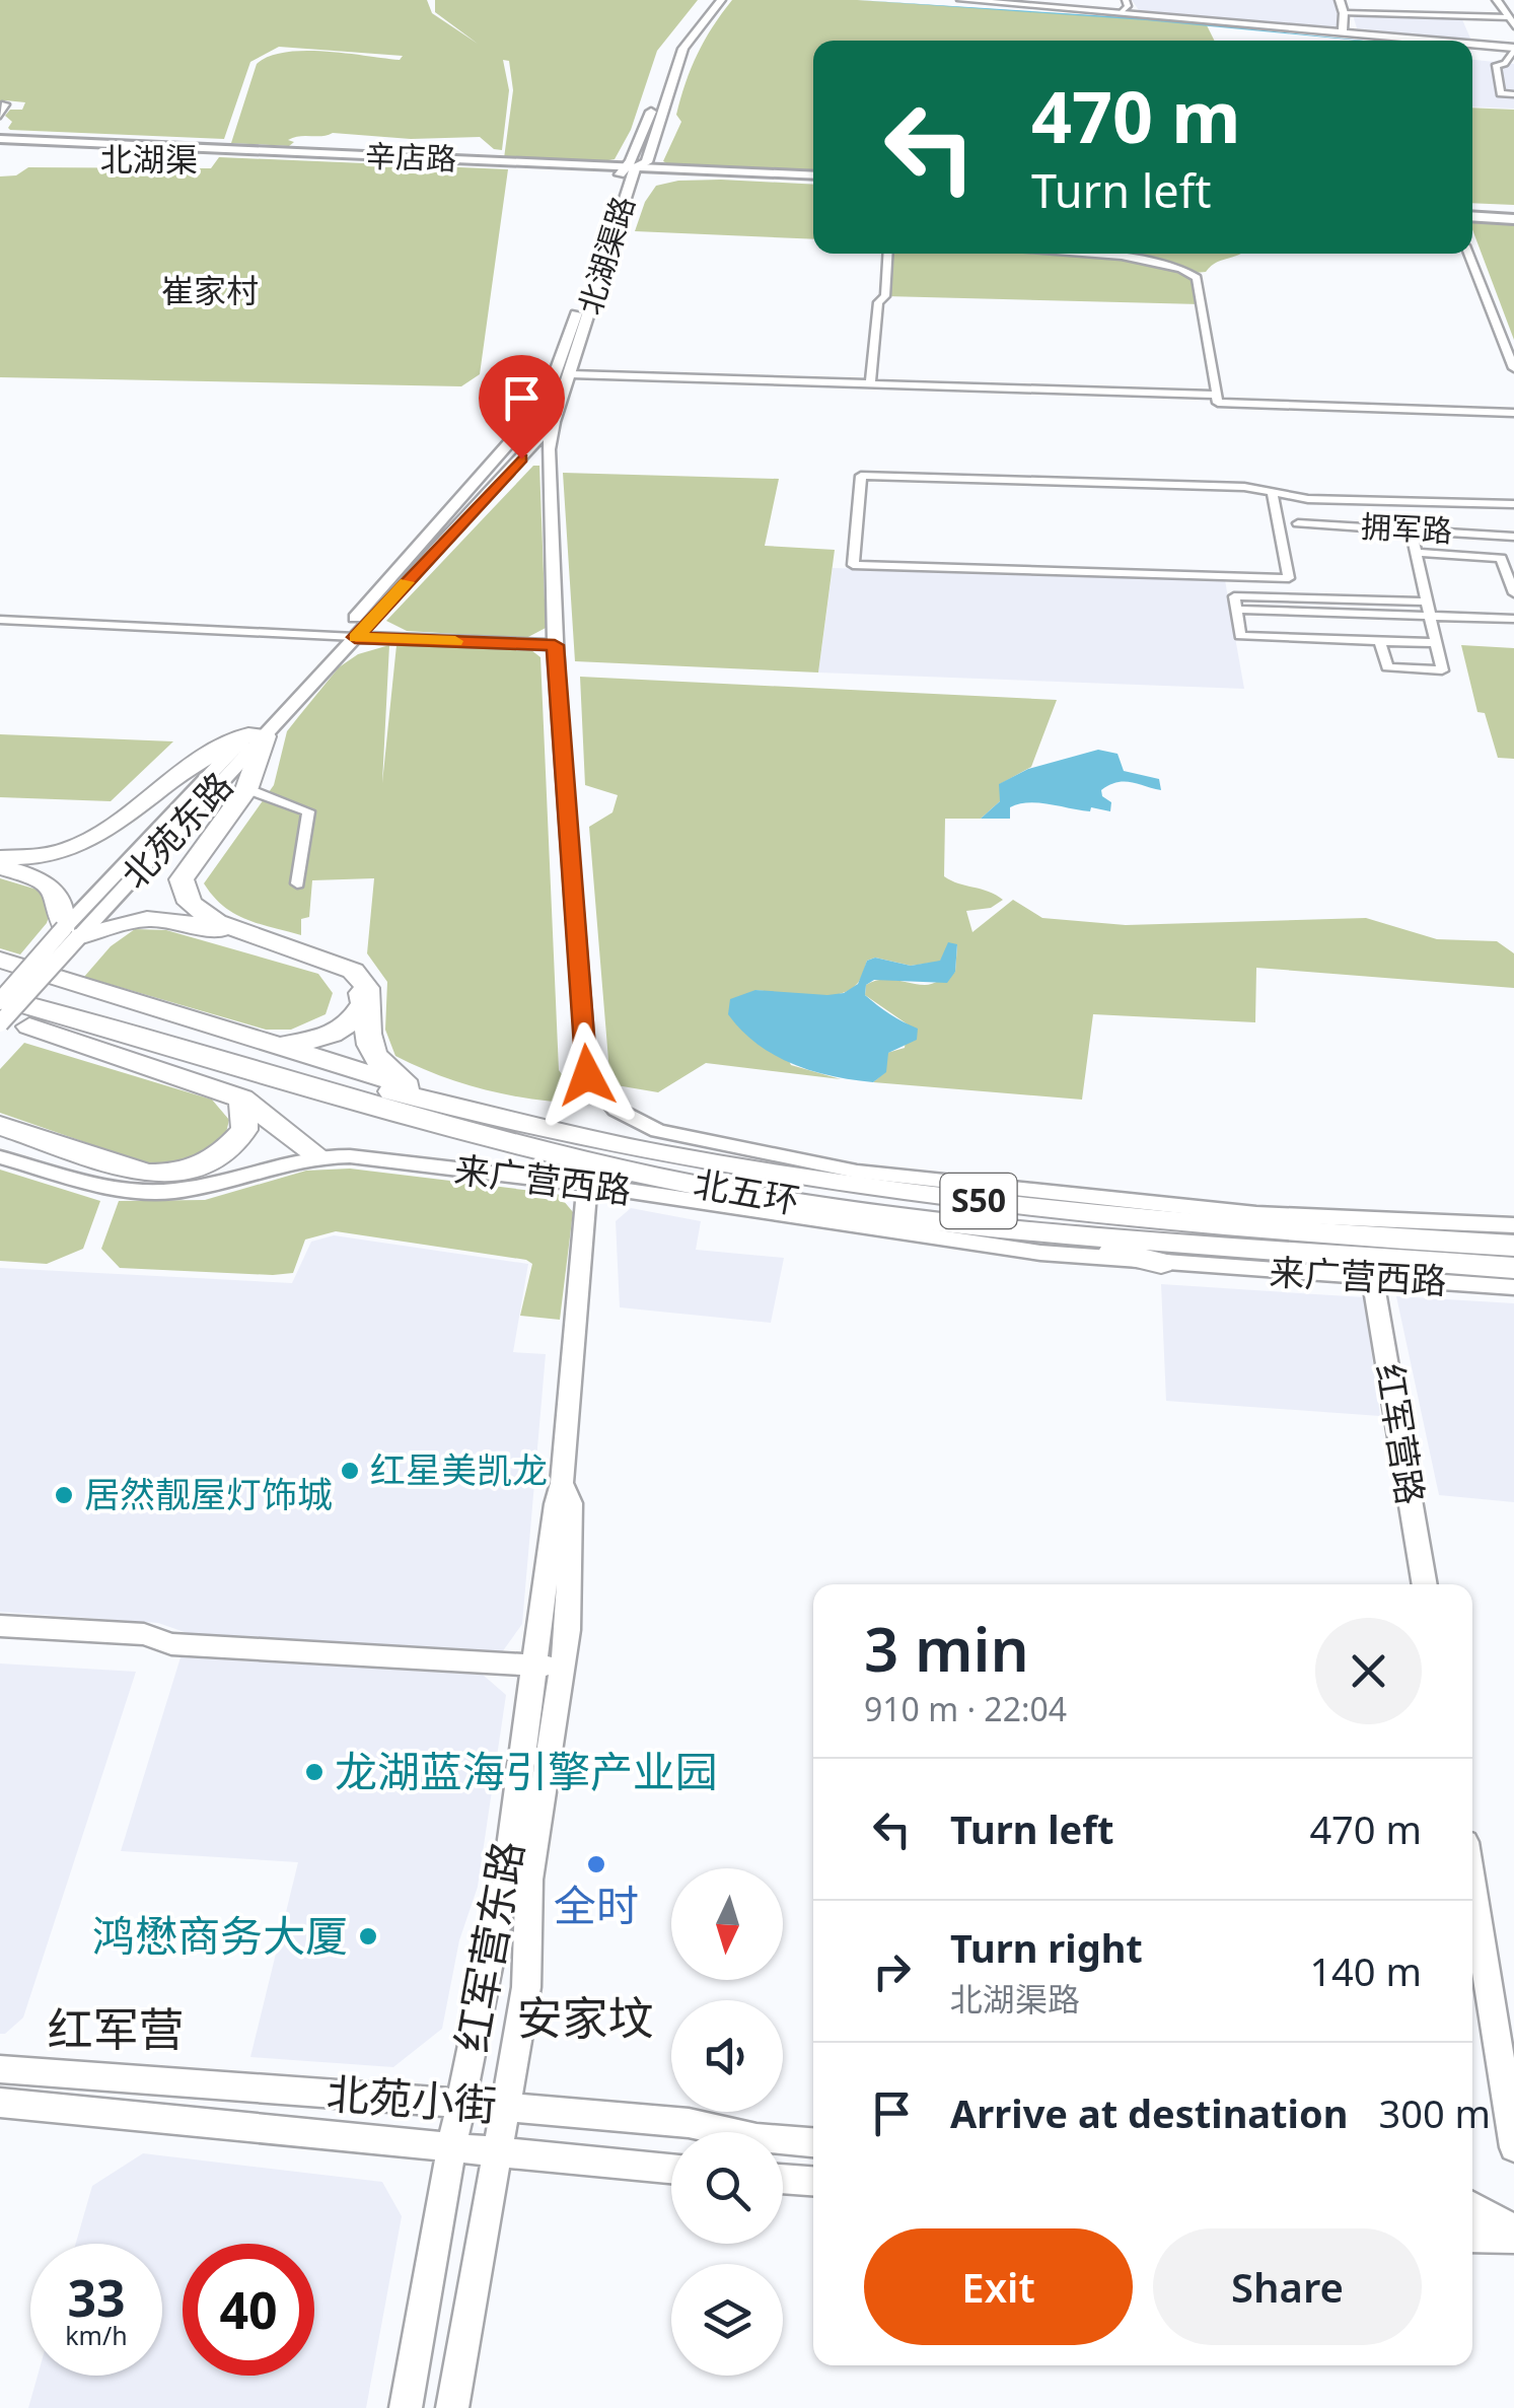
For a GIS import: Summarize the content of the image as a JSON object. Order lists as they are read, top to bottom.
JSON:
{
  "streets": {
    "highway": ["北五环", "S50"],
    "main road": ["辛店路"],
    "street": [
      "北湖渠路",
      "拥军路",
      "北苑东路",
      "来广营西路",
      "红军营路",
      "红军营东路",
      "北苑小街"
    ]
  },
  "crossings": [
    ["辛店路", "北湖渠路"],
    ["北湖渠路", "北苑东路"],
    ["北苑东路", "北五环"],
    ["来广营西路", "红军营路"],
    ["来广营西路", "红军营东路"],
    ["红军营东路", "北苑小街"]
  ],
  "districts": [
    "北湖渠",
    "崔家村",
    "安家坟",
    "红军营"
  ],
  "places": [
    "红星美凯龙",
    "居然靓屋灯饰城",
    "龙湖蓝海引擎产业园",
    "全时",
    "鸿懋商务大厦"
  ],
  "north": "bottom",
  "page": {
    "turn": ["470 m", "Turn left"],
    "heading": ["3 min", "910 m · 22:04"],
    "list": [
      {
        "name": "Turn left",
        "value": "470 m"
      },
      {
        "name": "Turn right",
        "note": "北湖渠路",
        "value": "140 m"
      },
      {
        "name": "Arrive at destination",
        "value": "300 m"
      }
    ],
    "buttons": ["Exit", "Share"],
    "speed": "33 km/h",
    "limit": "40"
  }
}
